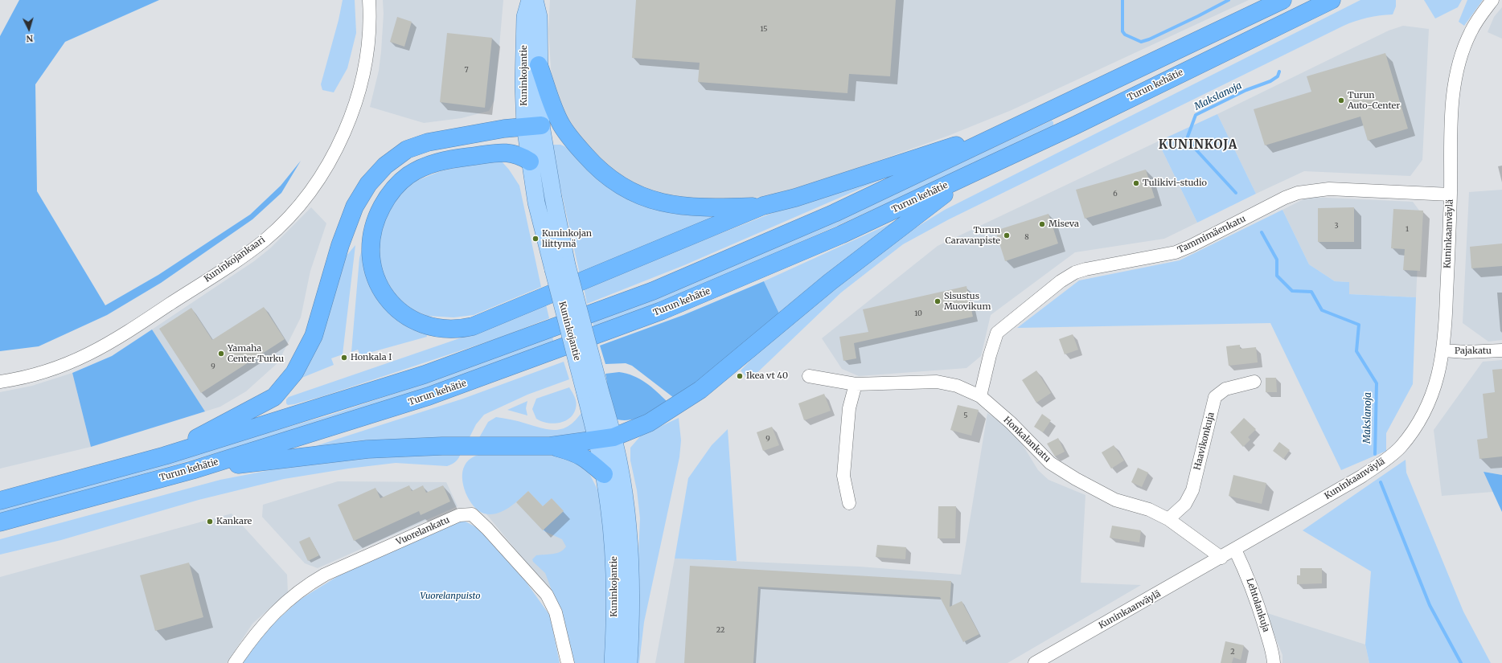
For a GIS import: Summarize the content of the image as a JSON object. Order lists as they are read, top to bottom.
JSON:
{
  "streets": {
    "highway": ["Turun kehätie"],
    "main road": ["Kuninkojantie"],
    "street": [
      "Kuninkaanväylä",
      "Tammimäenkatu",
      "Kuninkojankaari",
      "Pajakatu",
      "Honkalankatu",
      "Haavikonkuja",
      "Vuorelankatu",
      "Lehtolankuja"
    ]
  },
  "crossings": [
    ["Kuninkaanväylä", "Tammimäenkatu"],
    ["Kuninkaanväylä", "Pajakatu"],
    ["Kuninkaanväylä", "Honkalankatu"],
    ["Kuninkaanväylä", "Lehtolankuja"],
    ["Tammimäenkatu", "Honkalankatu"],
    ["Honkalankatu", "Haavikonkuja"]
  ],
  "districts": ["KUNINKOJA"],
  "water": ["Makslanoja"],
  "parks": ["Vuorelanpuisto"],
  "places": [
    "Turun Auto-Center",
    "Tulikivi-studio",
    "Miseva",
    "Turun Caravanpiste",
    "Kuninkojan liittymä",
    "Sisustus Muovikum",
    "Yamaha Center Turku",
    "Honkala I",
    "Ikea vt 40",
    "Kankare"
  ],
  "house_numbers": [
    "15",
    "7",
    "6",
    "3",
    "1",
    "8",
    "10",
    "9",
    "5",
    "9",
    "22",
    "2"
  ],
  "north": "bottom"
}
